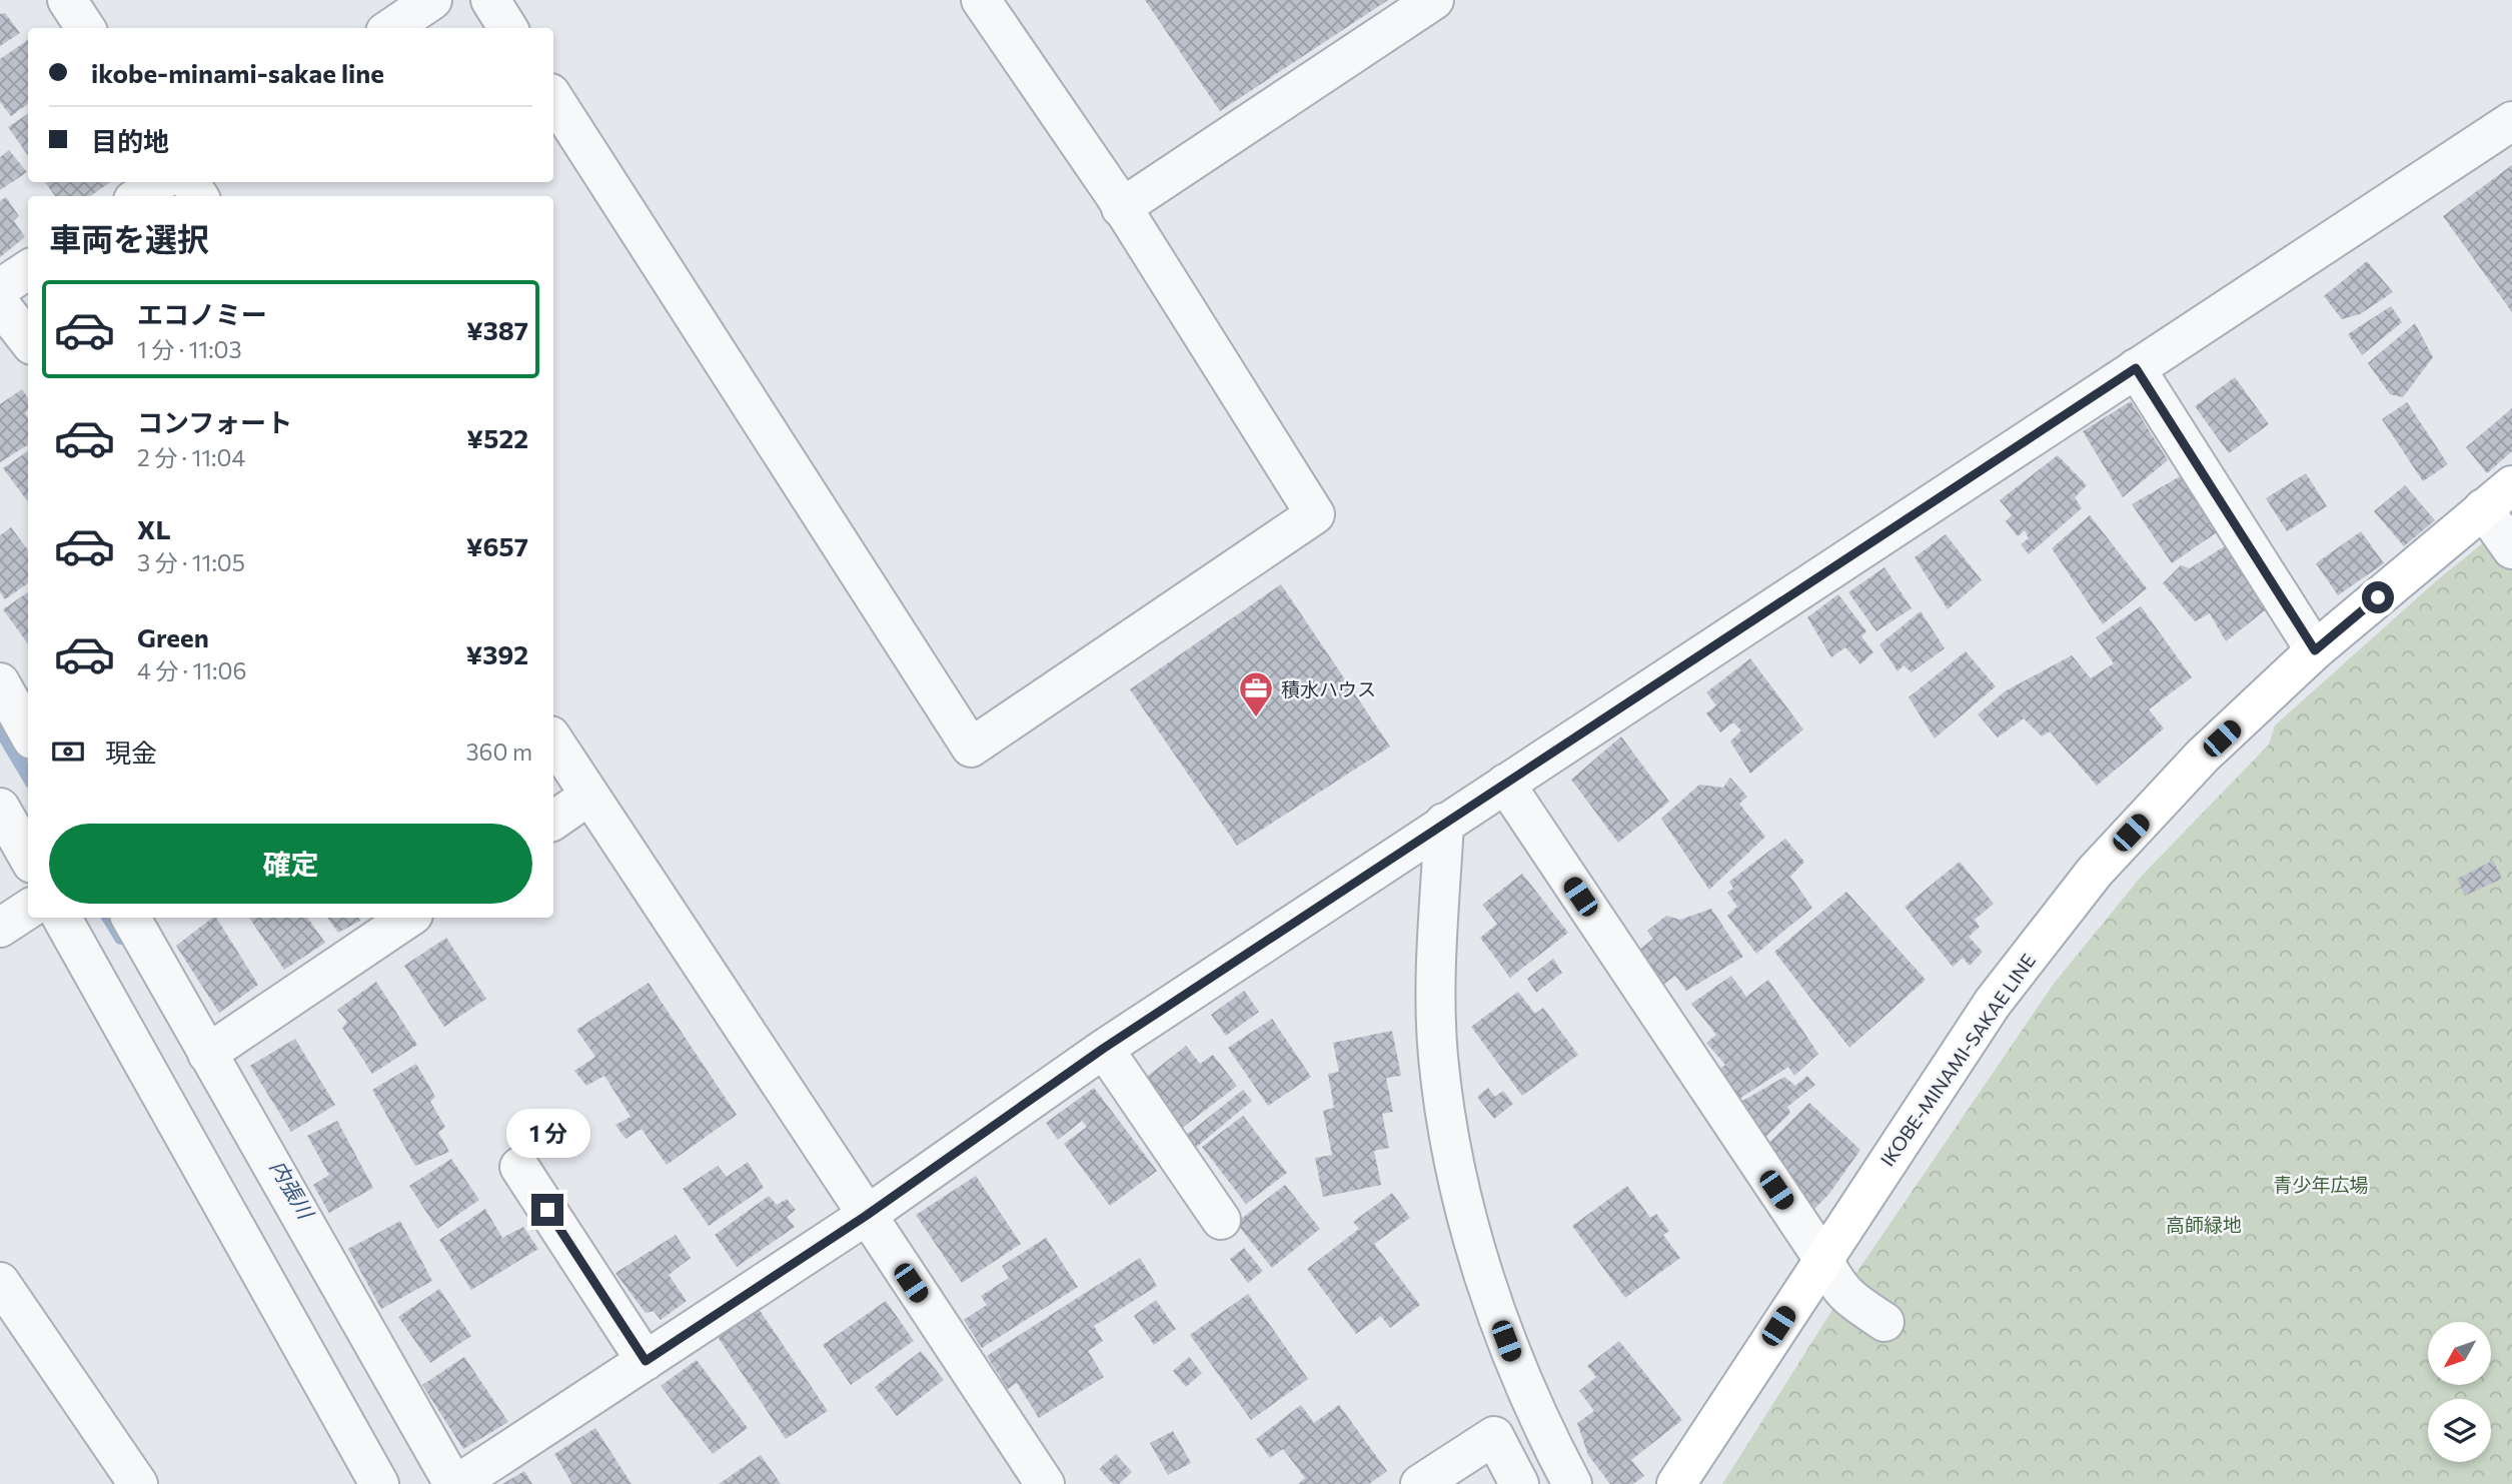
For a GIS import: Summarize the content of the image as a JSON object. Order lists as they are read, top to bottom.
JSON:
{
  "streets": {
    "main road": ["IKOBE-MINAMI-SAKAE LINE"]
  },
  "water": ["内張川"],
  "parks": ["青少年広場", "高師緑地"],
  "places": {
    "office": ["積水ハウス"]
  },
  "north": "bottom left",
  "page": {
    "banner": ["ikobe-minami-sakae line", "目的地"],
    "heading": "車両を選択",
    "list": [
      {
        "name": "エコノミー",
        "note": "1 分 · 11:03",
        "value": "¥387"
      },
      {
        "name": "コンフォート",
        "note": "2 分 · 11:04",
        "value": "¥522"
      },
      {
        "name": "XL",
        "note": "3 分 · 11:05",
        "value": "¥657"
      },
      {
        "name": "Green",
        "note": "4 分 · 11:06",
        "value": "¥392"
      }
    ],
    "pay": ["現金", "360 m"],
    "buttons": "確定",
    "bubble": "1 分"
  }
}
